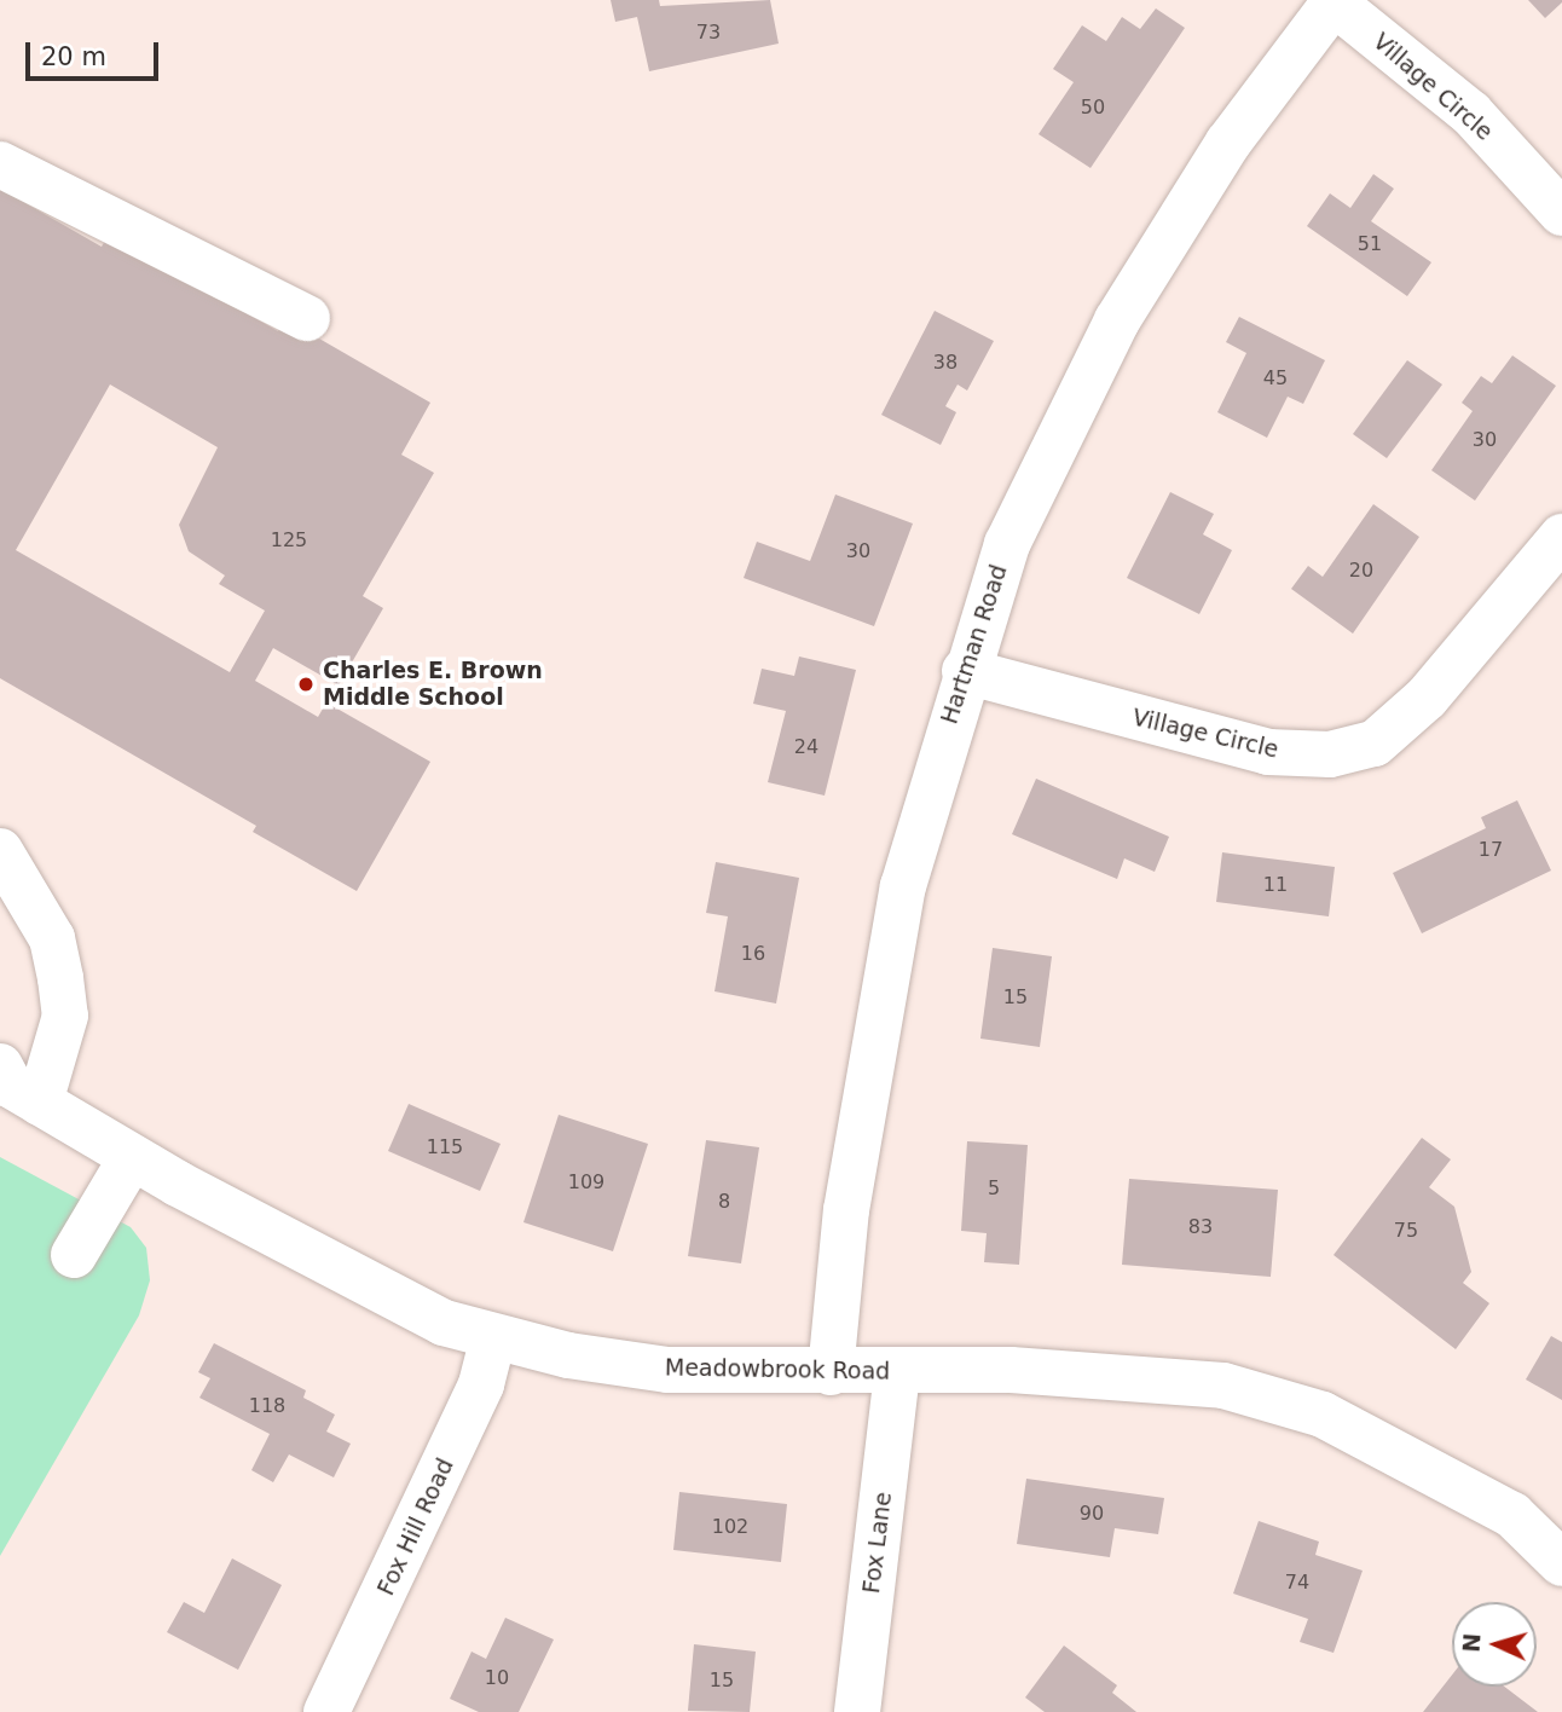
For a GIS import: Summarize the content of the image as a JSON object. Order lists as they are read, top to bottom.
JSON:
{
  "streets": {
    "street": [
      "Village Circle",
      "Hartman Road",
      "Meadowbrook Road",
      "Fox Hill Road",
      "Fox Lane"
    ]
  },
  "crossings": [
    ["Village Circle", "Hartman Road"],
    ["Hartman Road", "Meadowbrook Road"],
    ["Meadowbrook Road", "Fox Hill Road"],
    ["Meadowbrook Road", "Fox Lane"]
  ],
  "places": ["Charles E. Brown Middle School"],
  "house_numbers": [
    "73",
    "50",
    "51",
    "38",
    "45",
    "30",
    "125",
    "30",
    "20",
    "24",
    "17",
    "11",
    "16",
    "15",
    "115",
    "109",
    "5",
    "8",
    "83",
    "75",
    "118",
    "90",
    "102",
    "74",
    "10",
    "15"
  ],
  "scale_bar": "20 m",
  "north": "left"
}
